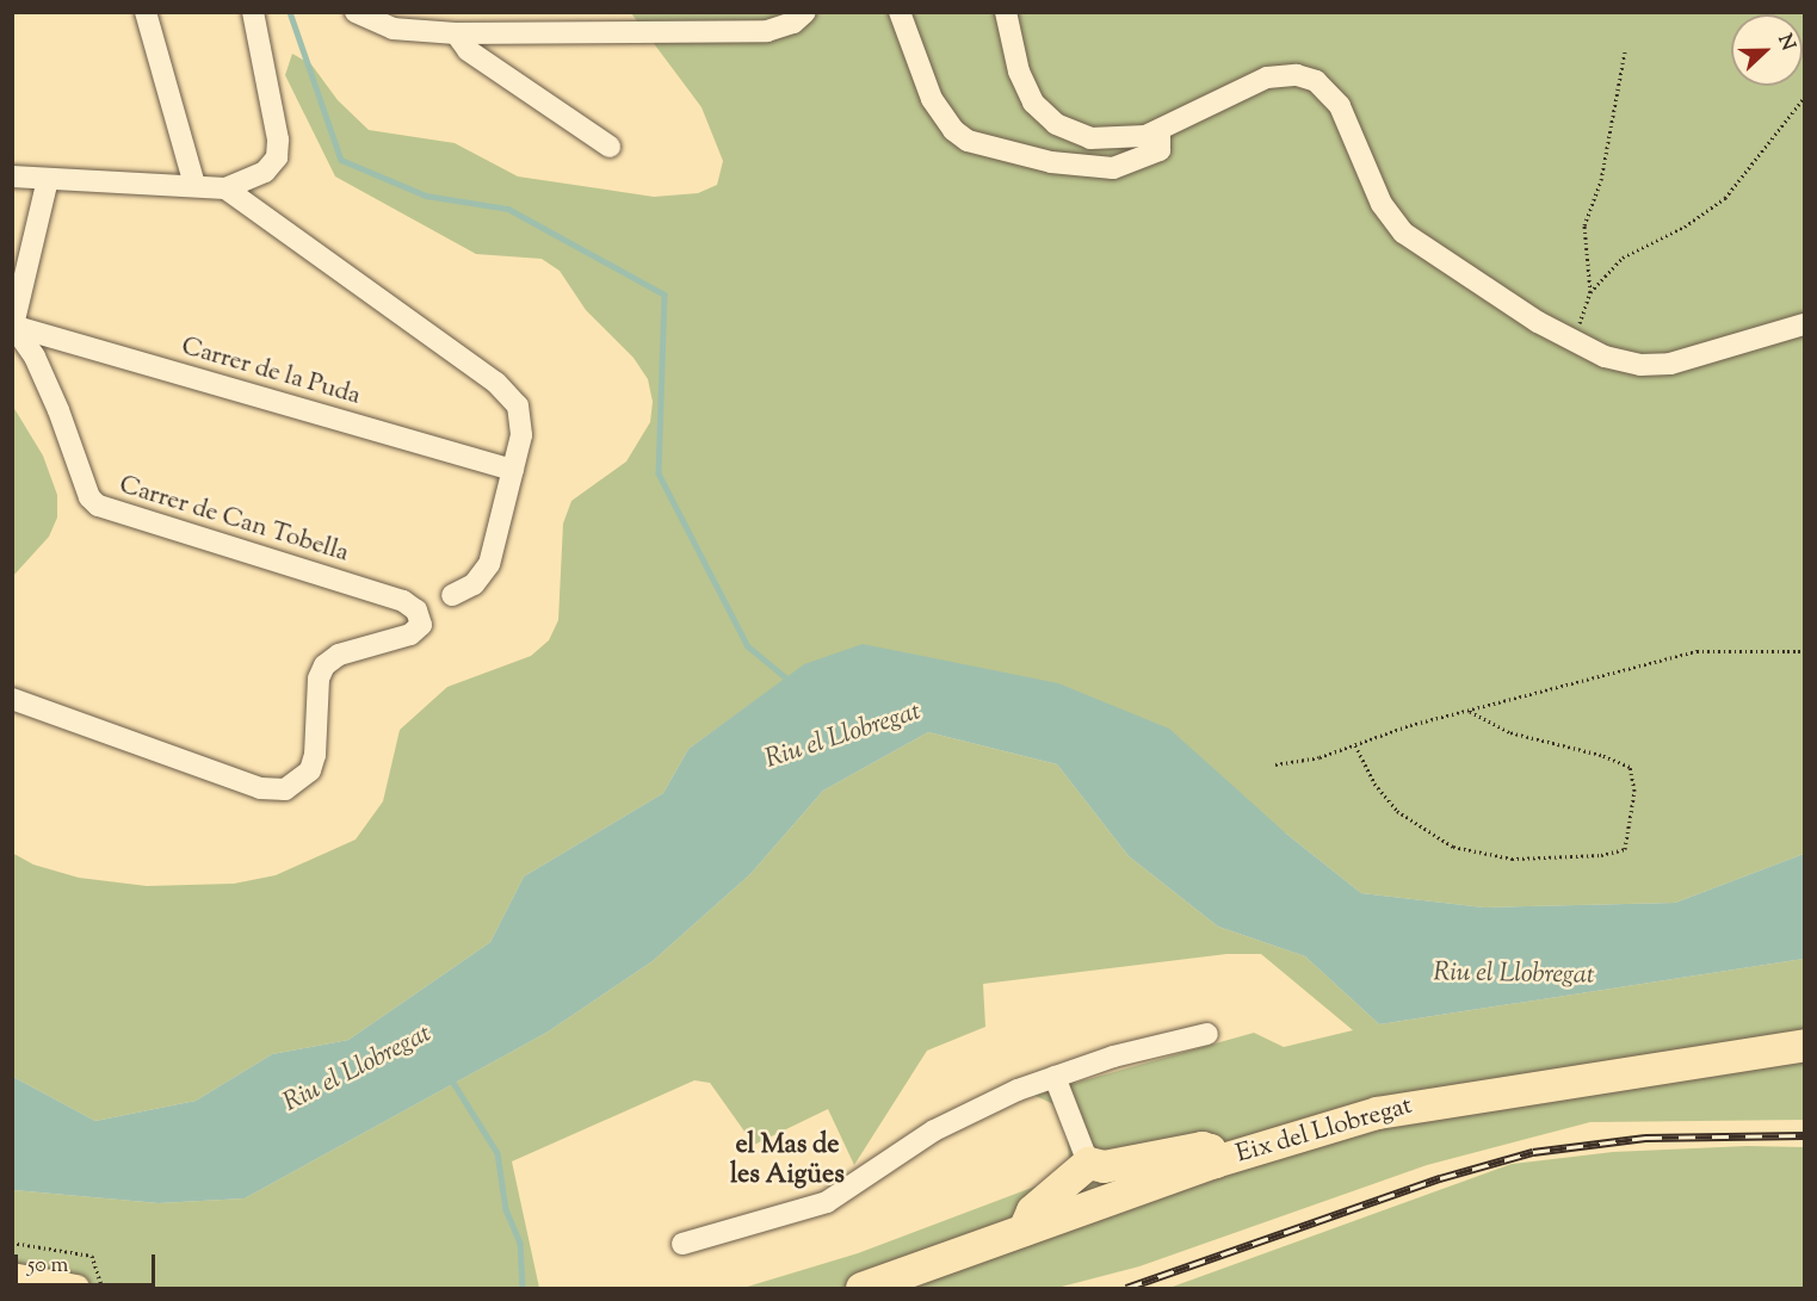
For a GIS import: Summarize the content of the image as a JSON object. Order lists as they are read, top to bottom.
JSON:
{
  "streets": {
    "highway": ["Eix del Llobregat"],
    "street": ["Carrer de la Puda", "Carrer de Can Tobella"]
  },
  "crossings": [
    ["Carrer de la Puda", "Carrer de Can Tobella"]
  ],
  "districts": ["el Mas de les Aigües"],
  "water": ["Riu el Llobregat"],
  "scale_bar": "50 m",
  "north": "right"
}
